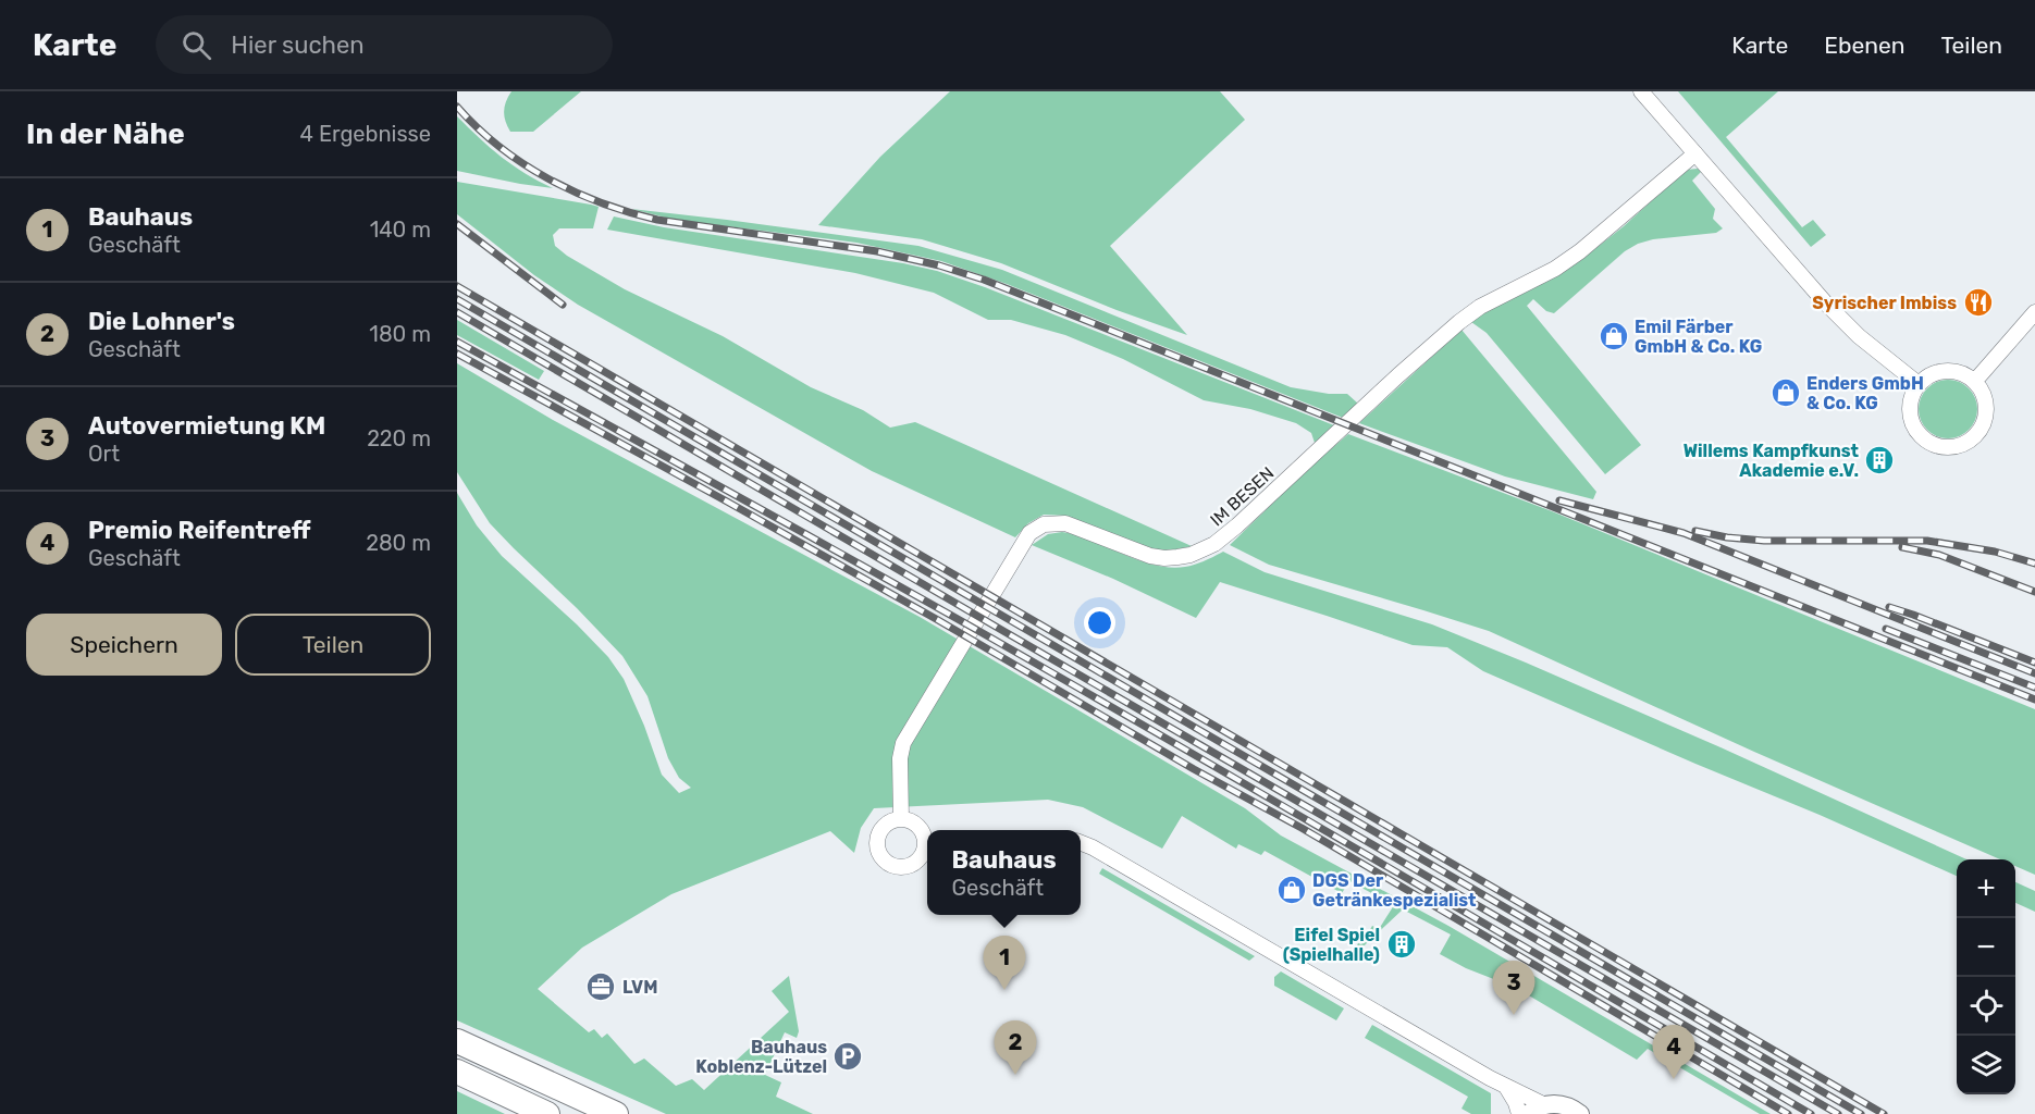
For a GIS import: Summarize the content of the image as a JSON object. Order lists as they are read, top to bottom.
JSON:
{
  "streets": {
    "street": ["IM BESEN"]
  },
  "places": {
    "restaurant": ["Syrischer Imbiss"],
    "shop": ["Emil Färber GmbH & Co. KG", "Enders GmbH & Co. KG", "DGS Der Getränkespezialist"],
    "building": ["Willems Kampfkunst Akademie e.V.", "Eifel Spiel (Spielhalle)"],
    "office": ["LVM"],
    "parking": ["Bauhaus Koblenz-Lützel"]
  },
  "page": {
    "header": "Karte",
    "search": "Hier suchen",
    "nav": ["Karte", "Ebenen", "Teilen"],
    "heading": ["In der Nähe", "4 Ergebnisse"],
    "list": [
      {
        "mark": "1",
        "name": "Bauhaus",
        "note": "Geschäft",
        "value": "140 m"
      },
      {
        "mark": "2",
        "name": "Die Lohner's",
        "note": "Geschäft",
        "value": "180 m"
      },
      {
        "mark": "3",
        "name": "Autovermietung KM",
        "note": "Ort",
        "value": "220 m"
      },
      {
        "mark": "4",
        "name": "Premio Reifentreff",
        "note": "Geschäft",
        "value": "280 m"
      }
    ],
    "buttons": ["Speichern", "Teilen"],
    "popup": ["Bauhaus", "Geschäft"],
    "map_buttons": ["+", "−"],
    "pins": [
      "1",
      "3",
      "2",
      "4"
    ]
  }
}
